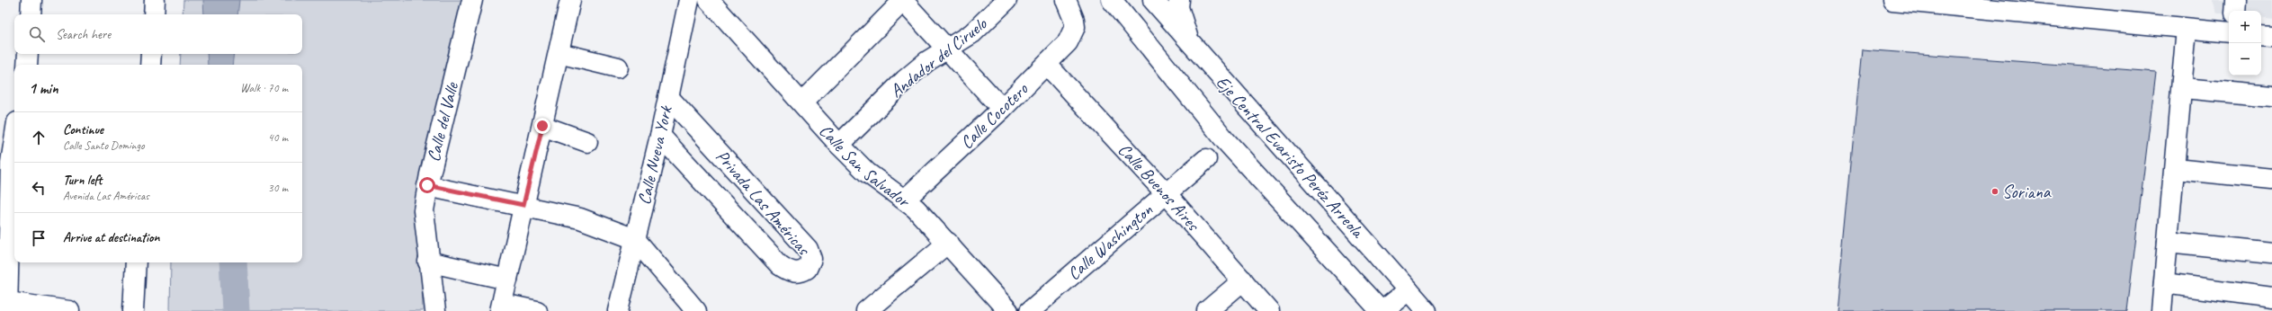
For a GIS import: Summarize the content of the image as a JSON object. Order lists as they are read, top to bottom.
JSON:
{
  "streets": {
    "street": [
      "Andador del Ciruelo",
      "Calle Cocotero",
      "Calle del Valle",
      "Calle Nueva York",
      "Eje Central Evaristo Peréz Arreola",
      "Calle San Salvador",
      "Calle Buenos Aires",
      "Privada Las Américas",
      "Calle Washington"
    ]
  },
  "crossings": [
    ["Andador del Ciruelo", "Calle San Salvador"],
    ["Calle Cocotero", "Calle San Salvador"],
    ["Calle Cocotero", "Calle Buenos Aires"],
    ["Calle Nueva York", "Privada Las Américas"],
    ["Calle Buenos Aires", "Calle Washington"]
  ],
  "places": ["Soriana"],
  "page": {
    "map_buttons": ["+", "−"],
    "search": "Search here",
    "heading": ["1 min", "Walk · 70 m"],
    "list": [
      ["Continue", "Calle Santo Domingo", "40 m"],
      ["Turn left", "Avenida Las Américas", "30 m"],
      "Arrive at destination"
    ]
  }
}
